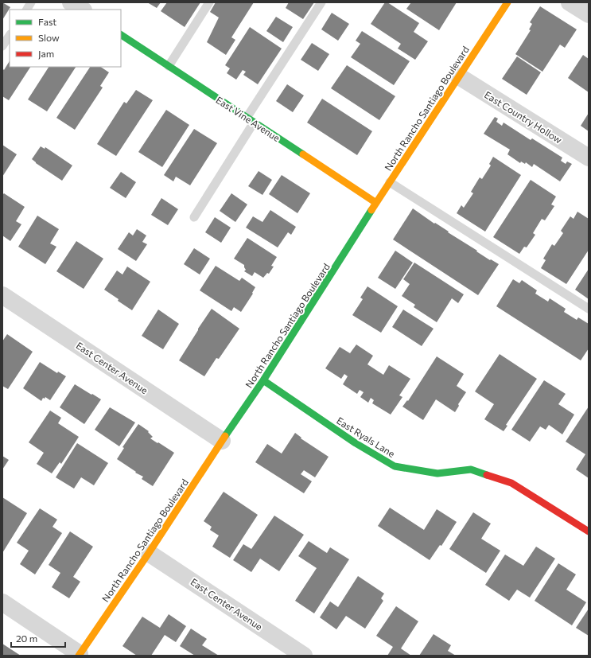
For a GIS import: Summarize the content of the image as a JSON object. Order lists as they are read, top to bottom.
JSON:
{
  "streets": {
    "street": [
      "North Rancho Santiago Boulevard",
      "East Country Hollow",
      "East Vine Avenue",
      "East Center Avenue",
      "East Ryals Lane"
    ]
  },
  "crossings": [
    ["North Rancho Santiago Boulevard", "East Country Hollow"],
    ["North Rancho Santiago Boulevard", "East Vine Avenue"],
    ["North Rancho Santiago Boulevard", "East Center Avenue"],
    ["North Rancho Santiago Boulevard", "East Ryals Lane"]
  ],
  "legend": ["Fast", "Slow", "Jam"],
  "scale_bar": "20 m"
}
